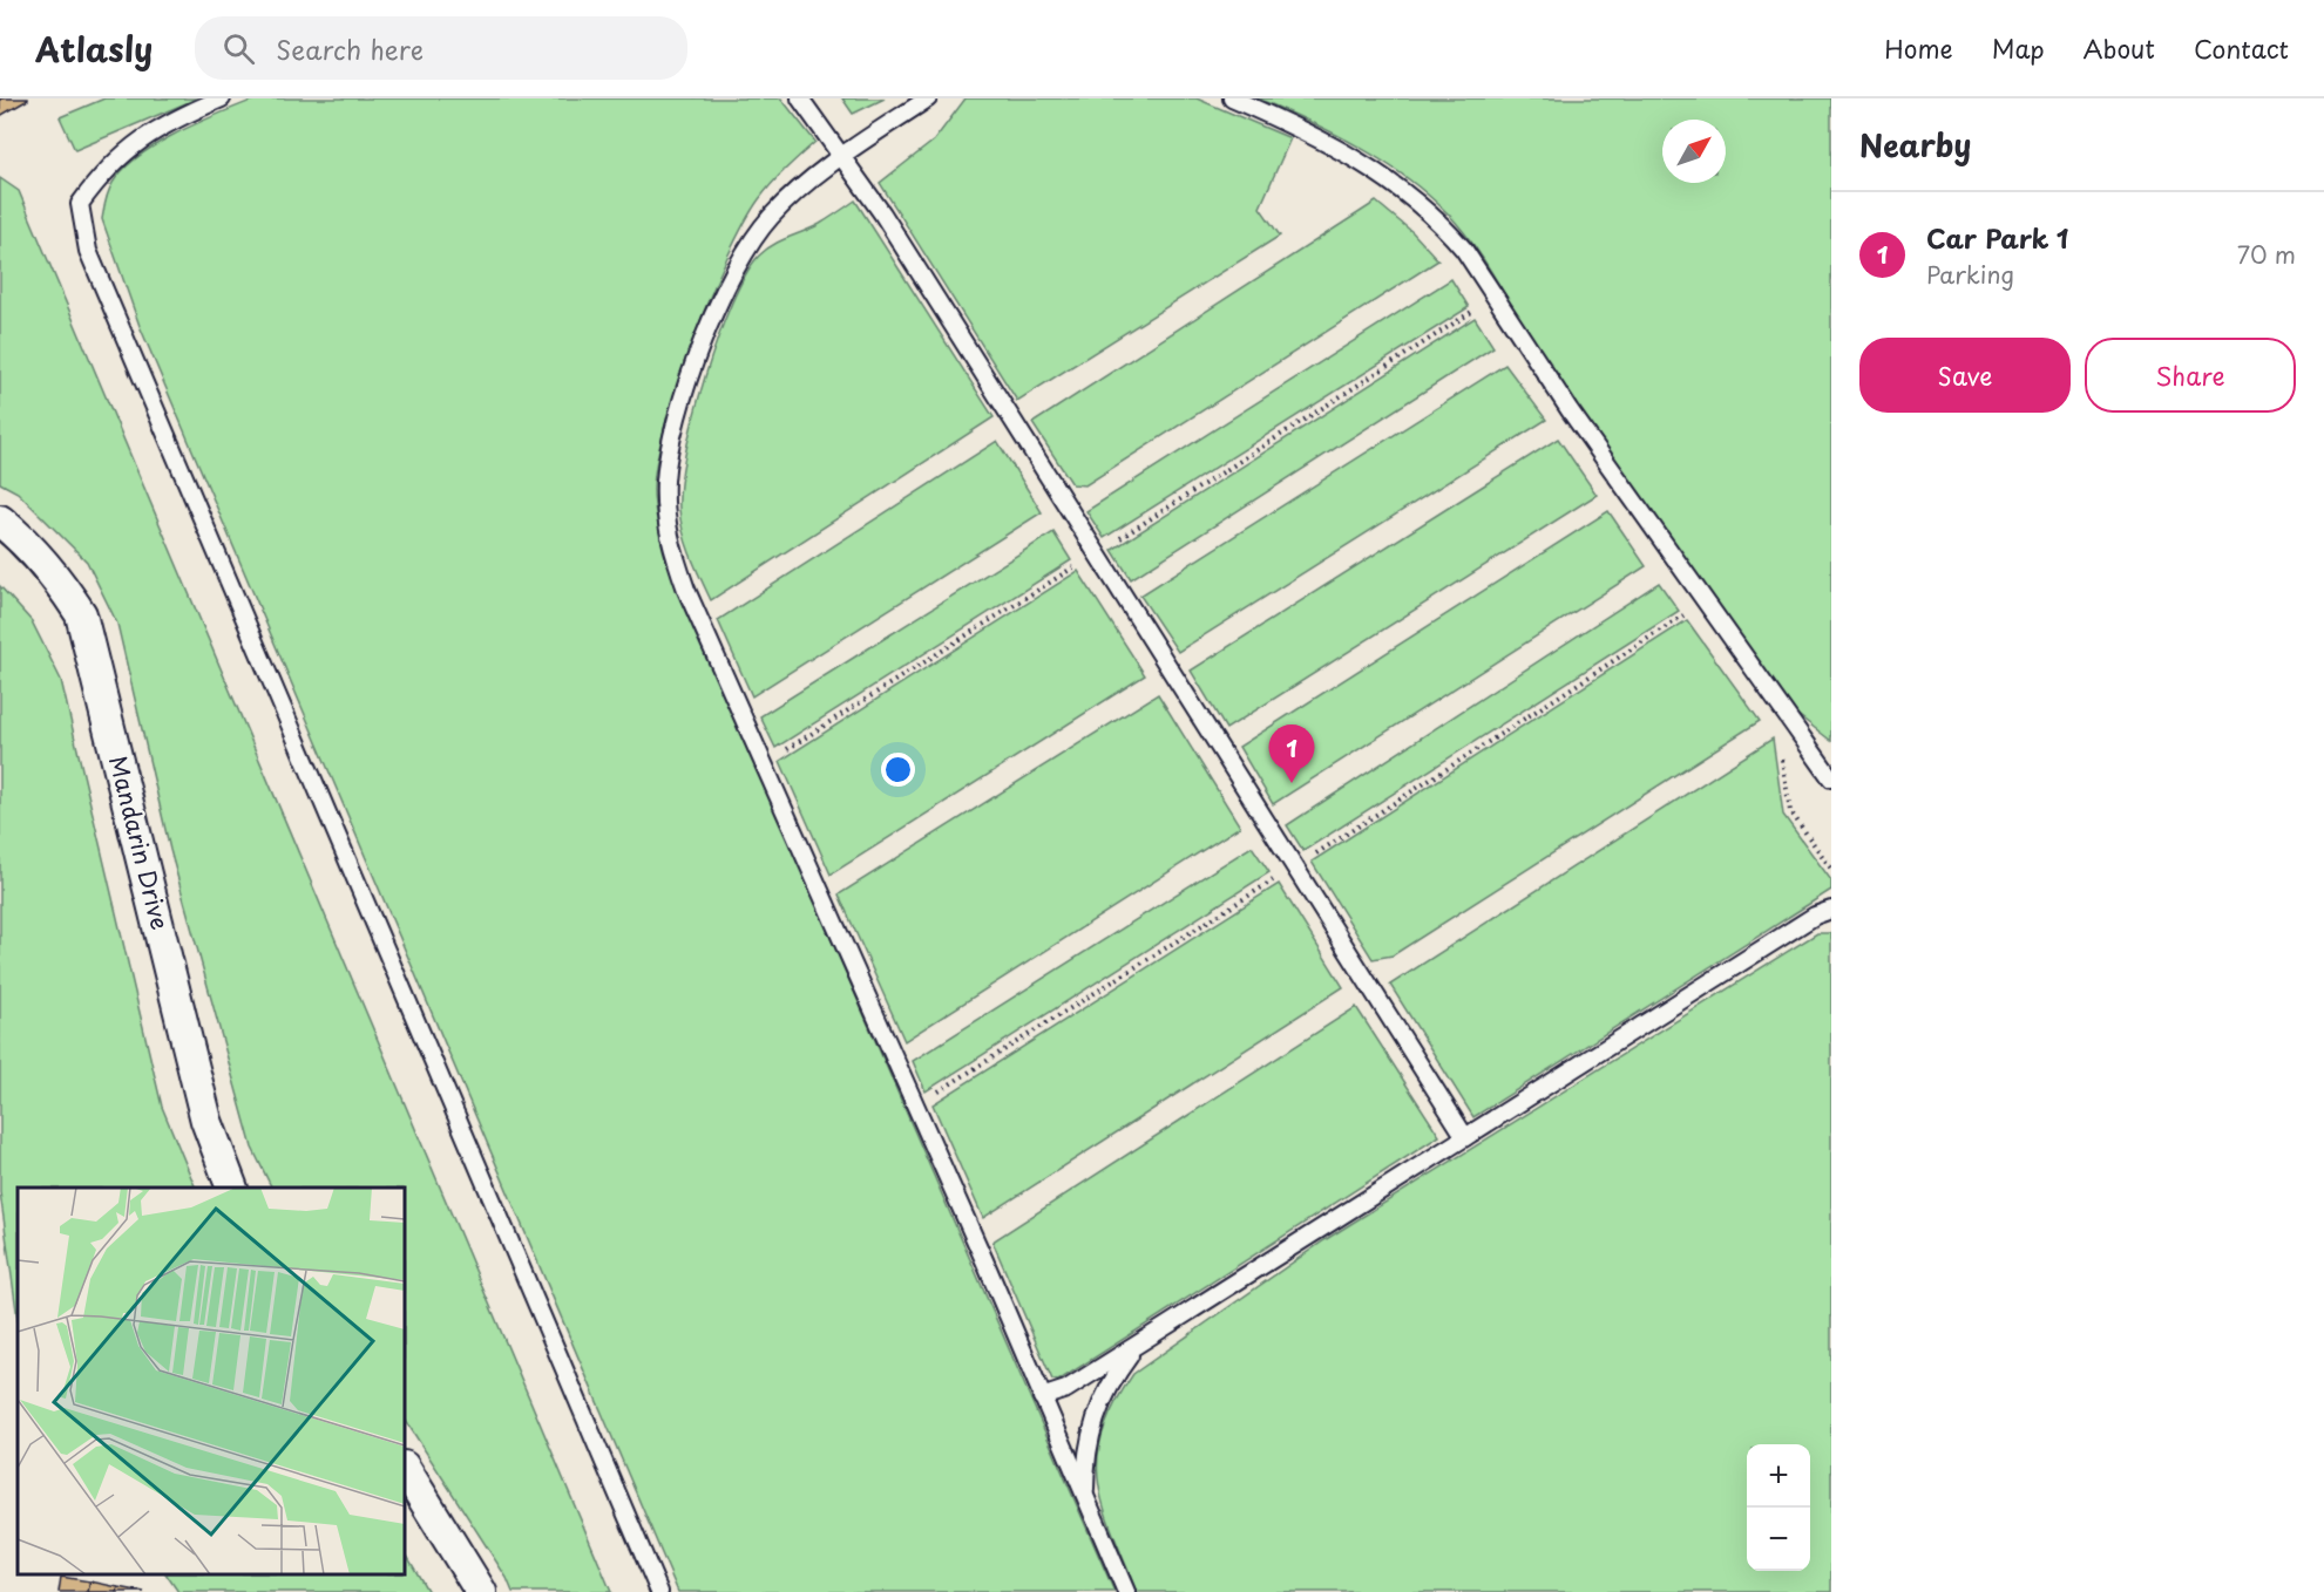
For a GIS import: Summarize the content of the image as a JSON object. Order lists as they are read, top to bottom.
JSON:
{
  "streets": {
    "street": ["Mandarin Drive"]
  },
  "north": "top right",
  "page": {
    "header": "Atlasly",
    "search": "Search here",
    "nav": [
      "Home",
      "Map",
      "About",
      "Contact"
    ],
    "heading": "Nearby",
    "list": [
      {
        "mark": "1",
        "name": "Car Park 1",
        "note": "Parking",
        "value": "70 m"
      }
    ],
    "buttons": ["Save", "Share"],
    "pins": "1",
    "map_buttons": ["+", "−"]
  }
}
